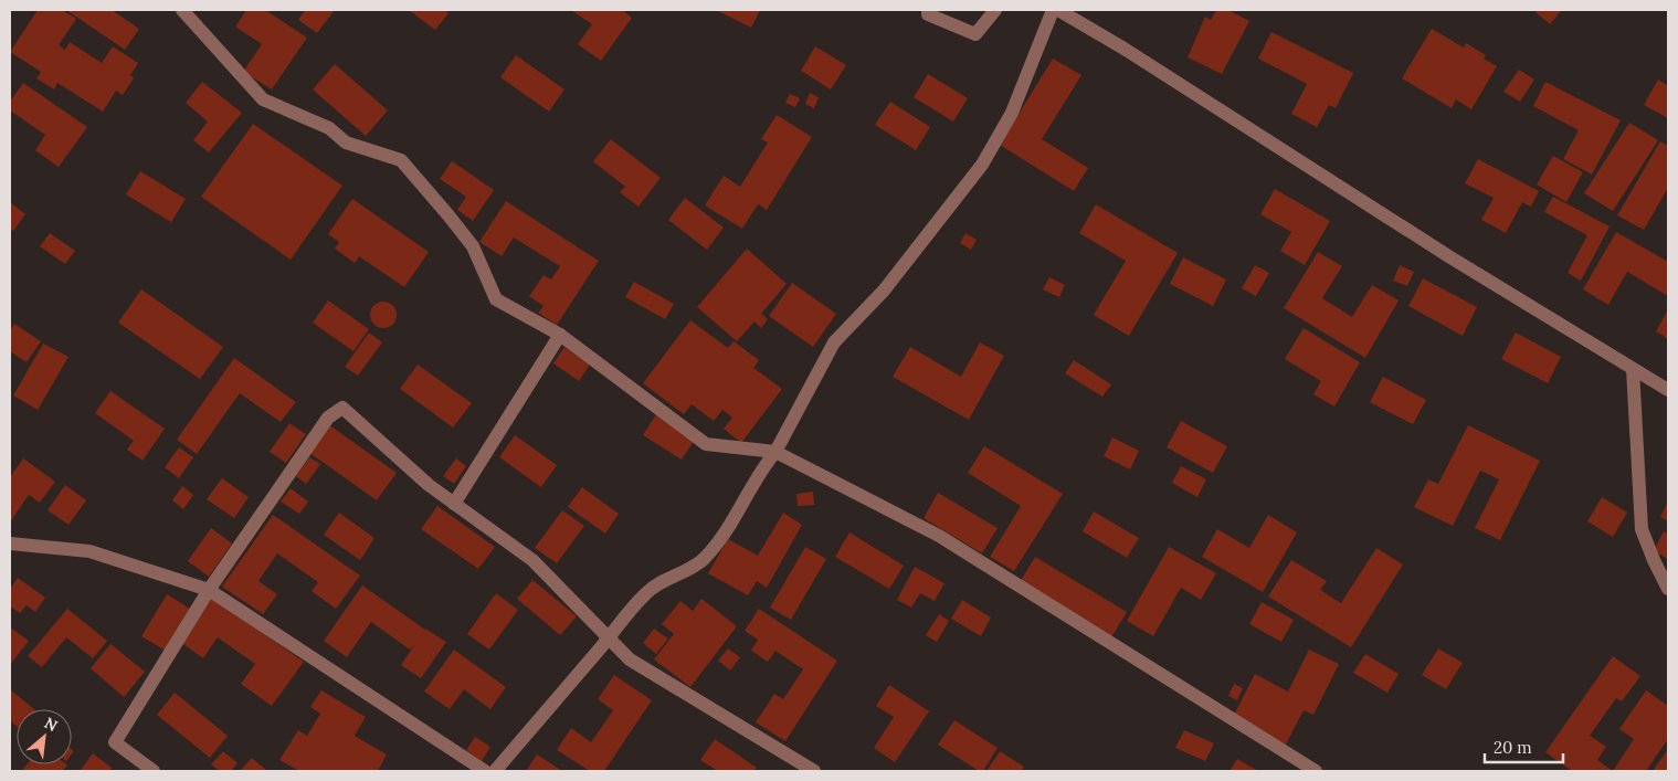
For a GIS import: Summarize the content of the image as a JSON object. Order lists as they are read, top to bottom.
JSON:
{
  "scale_bar": "20 m",
  "north": "top right"
}
